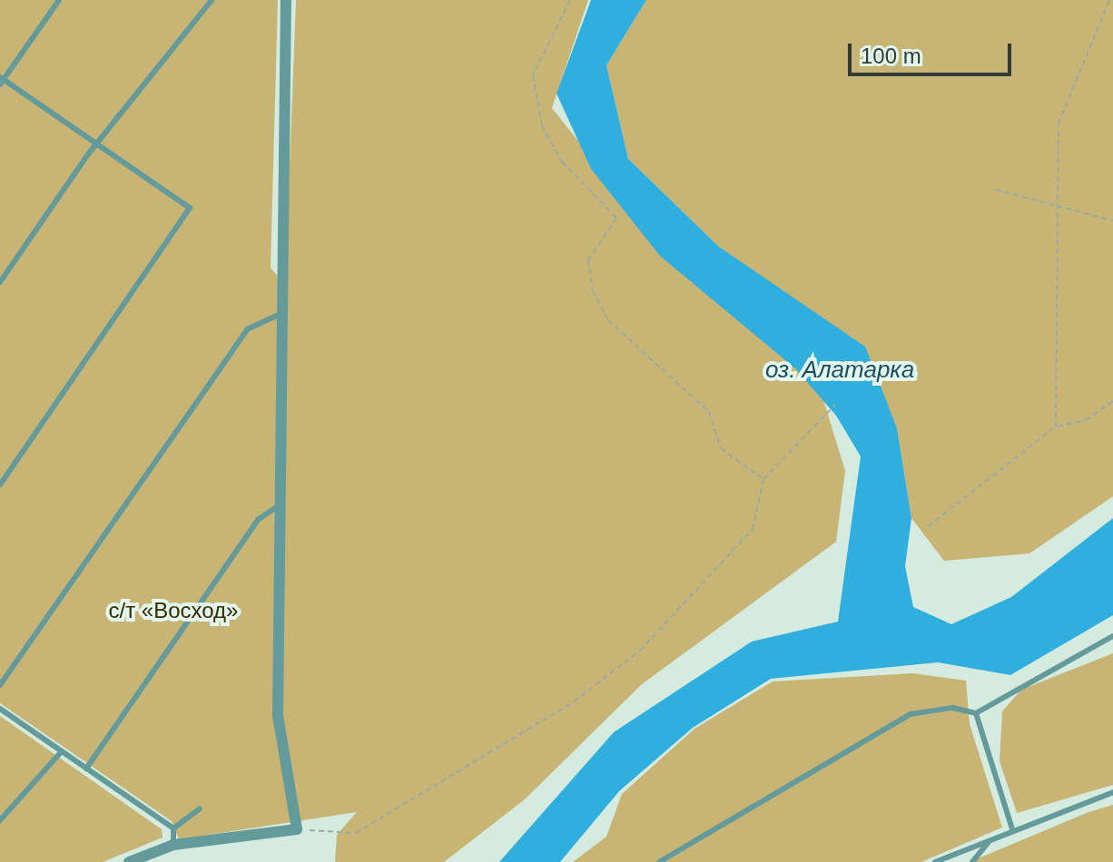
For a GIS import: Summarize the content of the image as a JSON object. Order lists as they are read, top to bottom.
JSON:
{
  "water": ["оз. Алатарка"],
  "parks": ["с/т «Восход»"],
  "scale_bar": "100 m"
}
